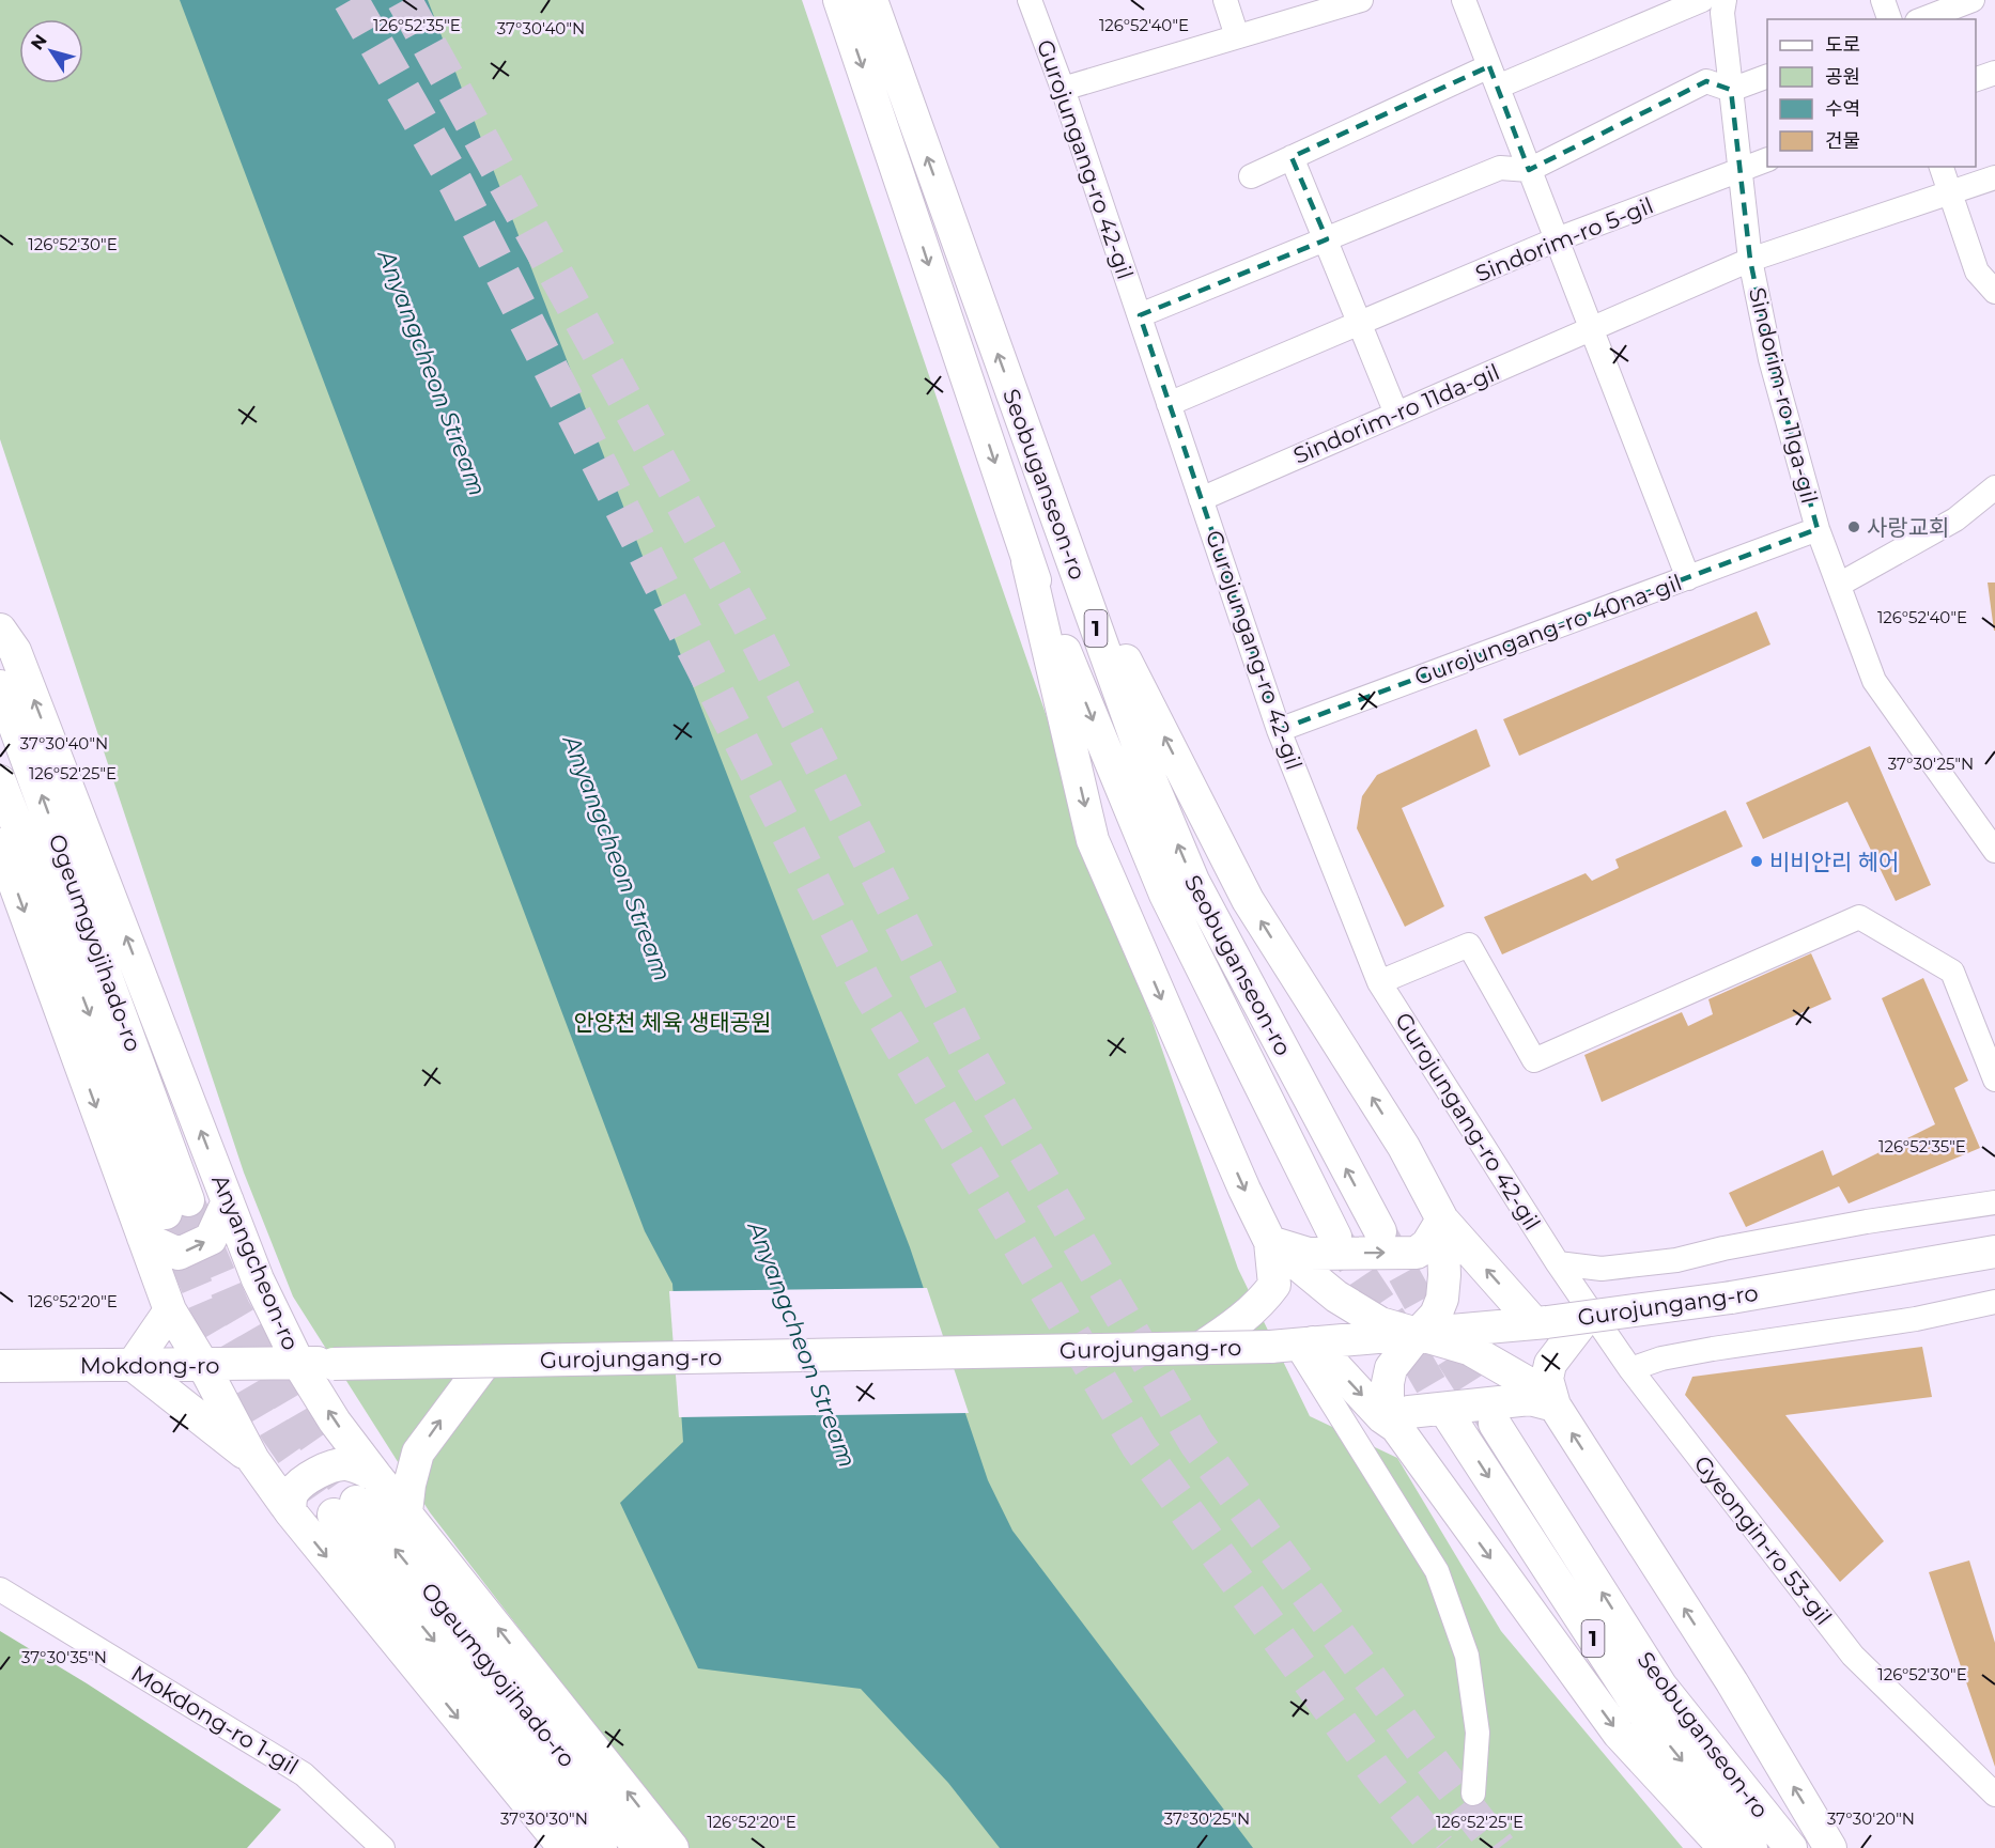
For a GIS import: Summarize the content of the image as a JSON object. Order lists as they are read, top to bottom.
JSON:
{
  "streets": {
    "main road": [
      "Seobuganseon-ro",
      "1",
      "Ogeumgyojihado-ro",
      "Anyangcheon-ro",
      "Gurojungang-ro",
      "Mokdong-ro"
    ],
    "street": [
      "Gurojungang-ro 42-gil",
      "Sindorim-ro 5-gil",
      "Sindorim-ro 11ga-gil",
      "Sindorim-ro 11da-gil",
      "Gurojungang-ro 40na-gil",
      "Gyeongin-ro 53-gil",
      "Mokdong-ro 1-gil"
    ]
  },
  "crossings": [
    ["Gurojungang-ro 42-gil", "Sindorim-ro 5-gil"],
    ["Gurojungang-ro 42-gil", "Sindorim-ro 11da-gil"],
    ["Gurojungang-ro 42-gil", "Gurojungang-ro 40na-gil"],
    ["Gurojungang-ro 42-gil", "Gyeongin-ro 53-gil"],
    ["Sindorim-ro 5-gil", "Sindorim-ro 11ga-gil"],
    ["Sindorim-ro 11ga-gil", "Sindorim-ro 11da-gil"],
    ["Sindorim-ro 11ga-gil", "Gurojungang-ro 40na-gil"],
    ["Anyangcheon-ro", "Gurojungang-ro"],
    ["Anyangcheon-ro", "Mokdong-ro"],
    ["Gurojungang-ro", "Mokdong-ro"]
  ],
  "water": ["Anyangcheon Stream"],
  "parks": ["안양천 체육 생태공원"],
  "places": ["사랑교회", "비비안리 헤어"],
  "legend": [
    "도로",
    "공원",
    "수역",
    "건물"
  ],
  "north": "top left",
  "coordinates": [
    "126°52'35\"E",
    "126°52'40\"E",
    "37°30'40\"N",
    "126°52'30\"E",
    "37°30'25\"N",
    "126°52'25\"E",
    "126°52'20\"E",
    "37°30'35\"N",
    "37°30'30\"N",
    "37°30'20\"N"
  ]
}
